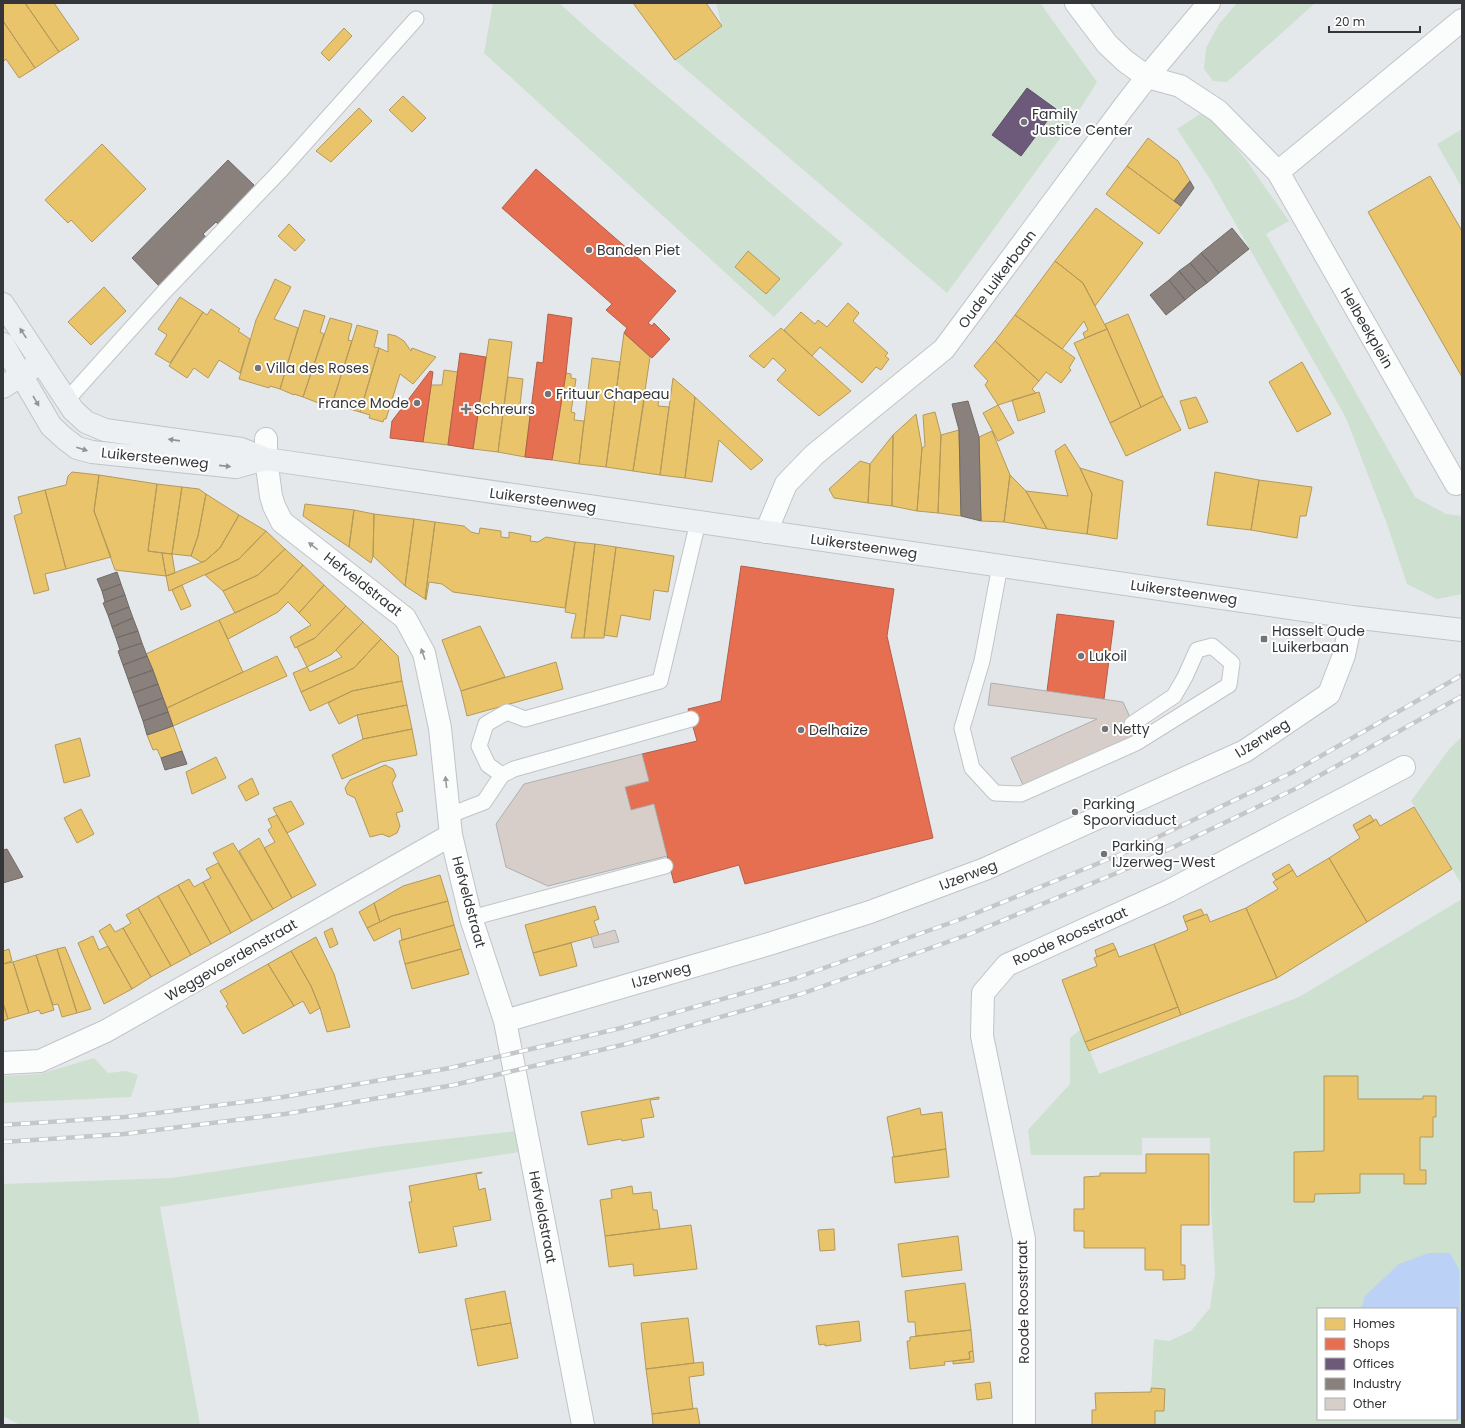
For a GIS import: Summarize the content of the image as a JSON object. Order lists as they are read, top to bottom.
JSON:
{
  "streets": {
    "main road": ["Luikersteenweg"],
    "street": [
      "Oude Luikerbaan",
      "Helbeekplein",
      "Hefveldstraat",
      "IJzerweg",
      "Roode Roosstraat",
      "Weggevoerdenstraat"
    ]
  },
  "crossings": [
    ["Oude Luikerbaan", "Helbeekplein"],
    ["Oude Luikerbaan", "Luikersteenweg"],
    ["Luikersteenweg", "Hefveldstraat"],
    ["Luikersteenweg", "IJzerweg"],
    ["Hefveldstraat", "IJzerweg"],
    ["Hefveldstraat", "Weggevoerdenstraat"]
  ],
  "one_way": ["Hefveldstraat"],
  "places": {
    "other": [
      "Family Justice Center",
      "Banden Piet",
      "Villa des Roses",
      "Frituur Chapeau",
      "France Mode",
      "Lukoil",
      "Netty",
      "Delhaize",
      "Parking Spoorviaduct",
      "Parking IJzerweg-West"
    ],
    "health": ["Schreurs"],
    "transit": ["Hasselt Oude Luikerbaan"]
  },
  "legend": [
    "Homes",
    "Shops",
    "Offices",
    "Industry",
    "Other"
  ],
  "scale_bar": "20 m"
}
